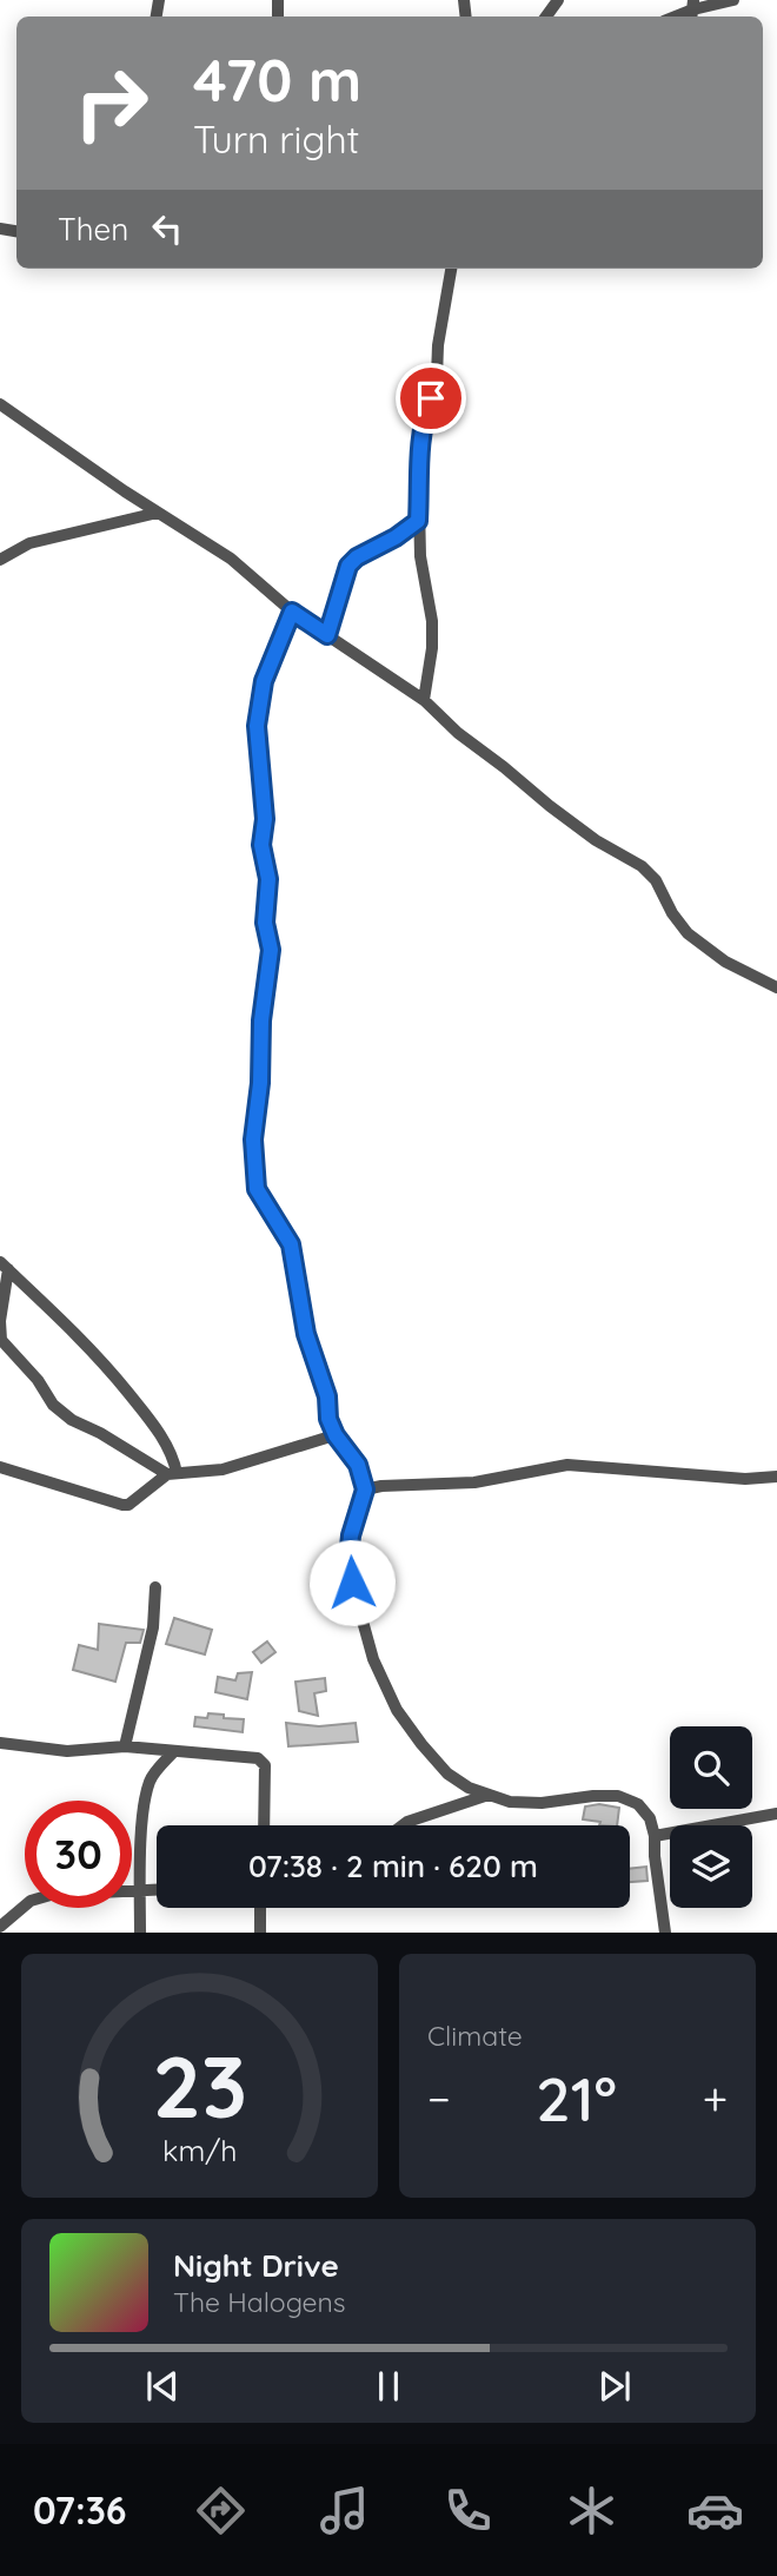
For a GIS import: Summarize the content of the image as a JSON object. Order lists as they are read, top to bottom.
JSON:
{
  "page": {
    "turn": ["470 m", "Turn right"],
    "then": "Then",
    "limit": "30",
    "trip": "07:38 · 2 min · 620 m",
    "tile": "Climate",
    "heat": ["−", "21°", "+"],
    "song": ["Night Drive", "The Halogens"],
    "tabs": "07:36",
    "gauge": ["23", "km/h"]
  }
}
